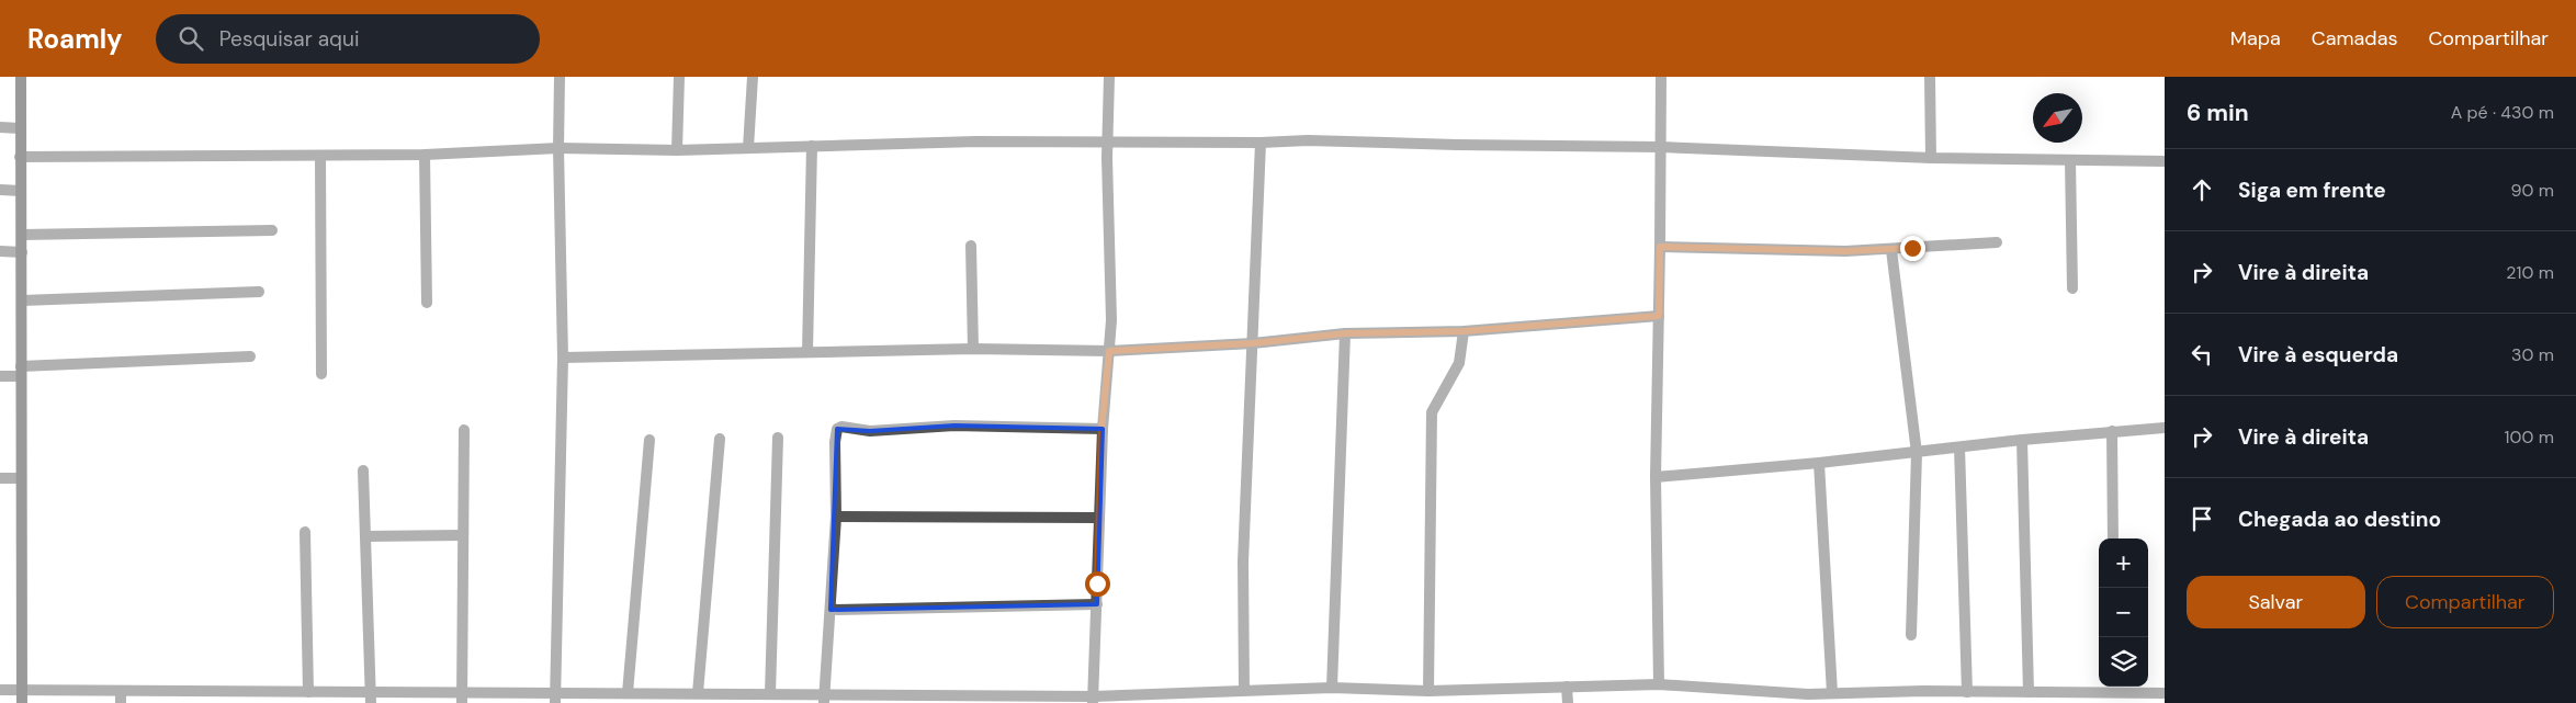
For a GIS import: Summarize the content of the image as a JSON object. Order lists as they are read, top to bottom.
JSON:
{
  "north": "bottom left",
  "page": {
    "header": "Roamly",
    "search": "Pesquisar aqui",
    "nav": ["Mapa", "Camadas", "Compartilhar"],
    "heading": ["6 min", "A pé · 430 m"],
    "list": [
      ["Siga em frente", "90 m"],
      ["Vire à direita", "210 m"],
      ["Vire à esquerda", "30 m"],
      ["Vire à direita", "100 m"],
      "Chegada ao destino"
    ],
    "map_buttons": ["+", "−"],
    "buttons": ["Salvar", "Compartilhar"]
  }
}
